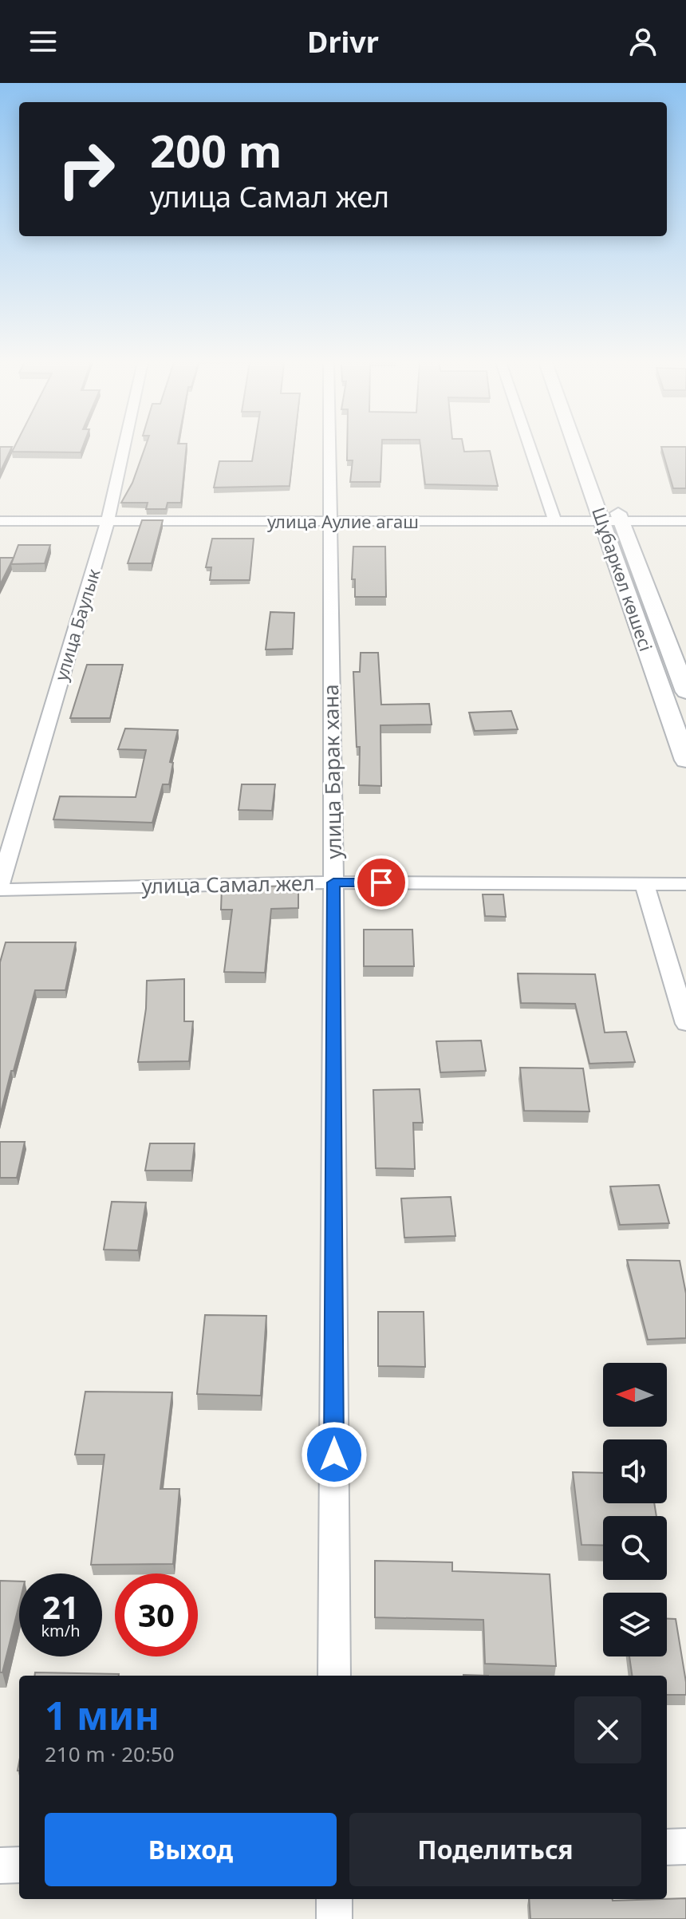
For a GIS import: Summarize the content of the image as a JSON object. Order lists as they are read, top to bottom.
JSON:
{
  "streets": {
    "street": [
      "улица Аулие агаш",
      "Шұбаркөл көшесі",
      "улица Баулык",
      "улица Барак хана",
      "улица Самал жел"
    ]
  },
  "crossings": [
    ["улица Аулие агаш", "Шұбаркөл көшесі"],
    ["улица Аулие агаш", "улица Баулык"],
    ["улица Аулие агаш", "улица Барак хана"],
    ["улица Барак хана", "улица Самал жел"]
  ],
  "north": "left",
  "page": {
    "header": "Drivr",
    "turn": ["200 m", "улица Самал жел"],
    "speed": "21 km/h",
    "limit": "30",
    "heading": ["1 мин", "210 m · 20:50"],
    "buttons": ["Выход", "Поделиться"]
  }
}
